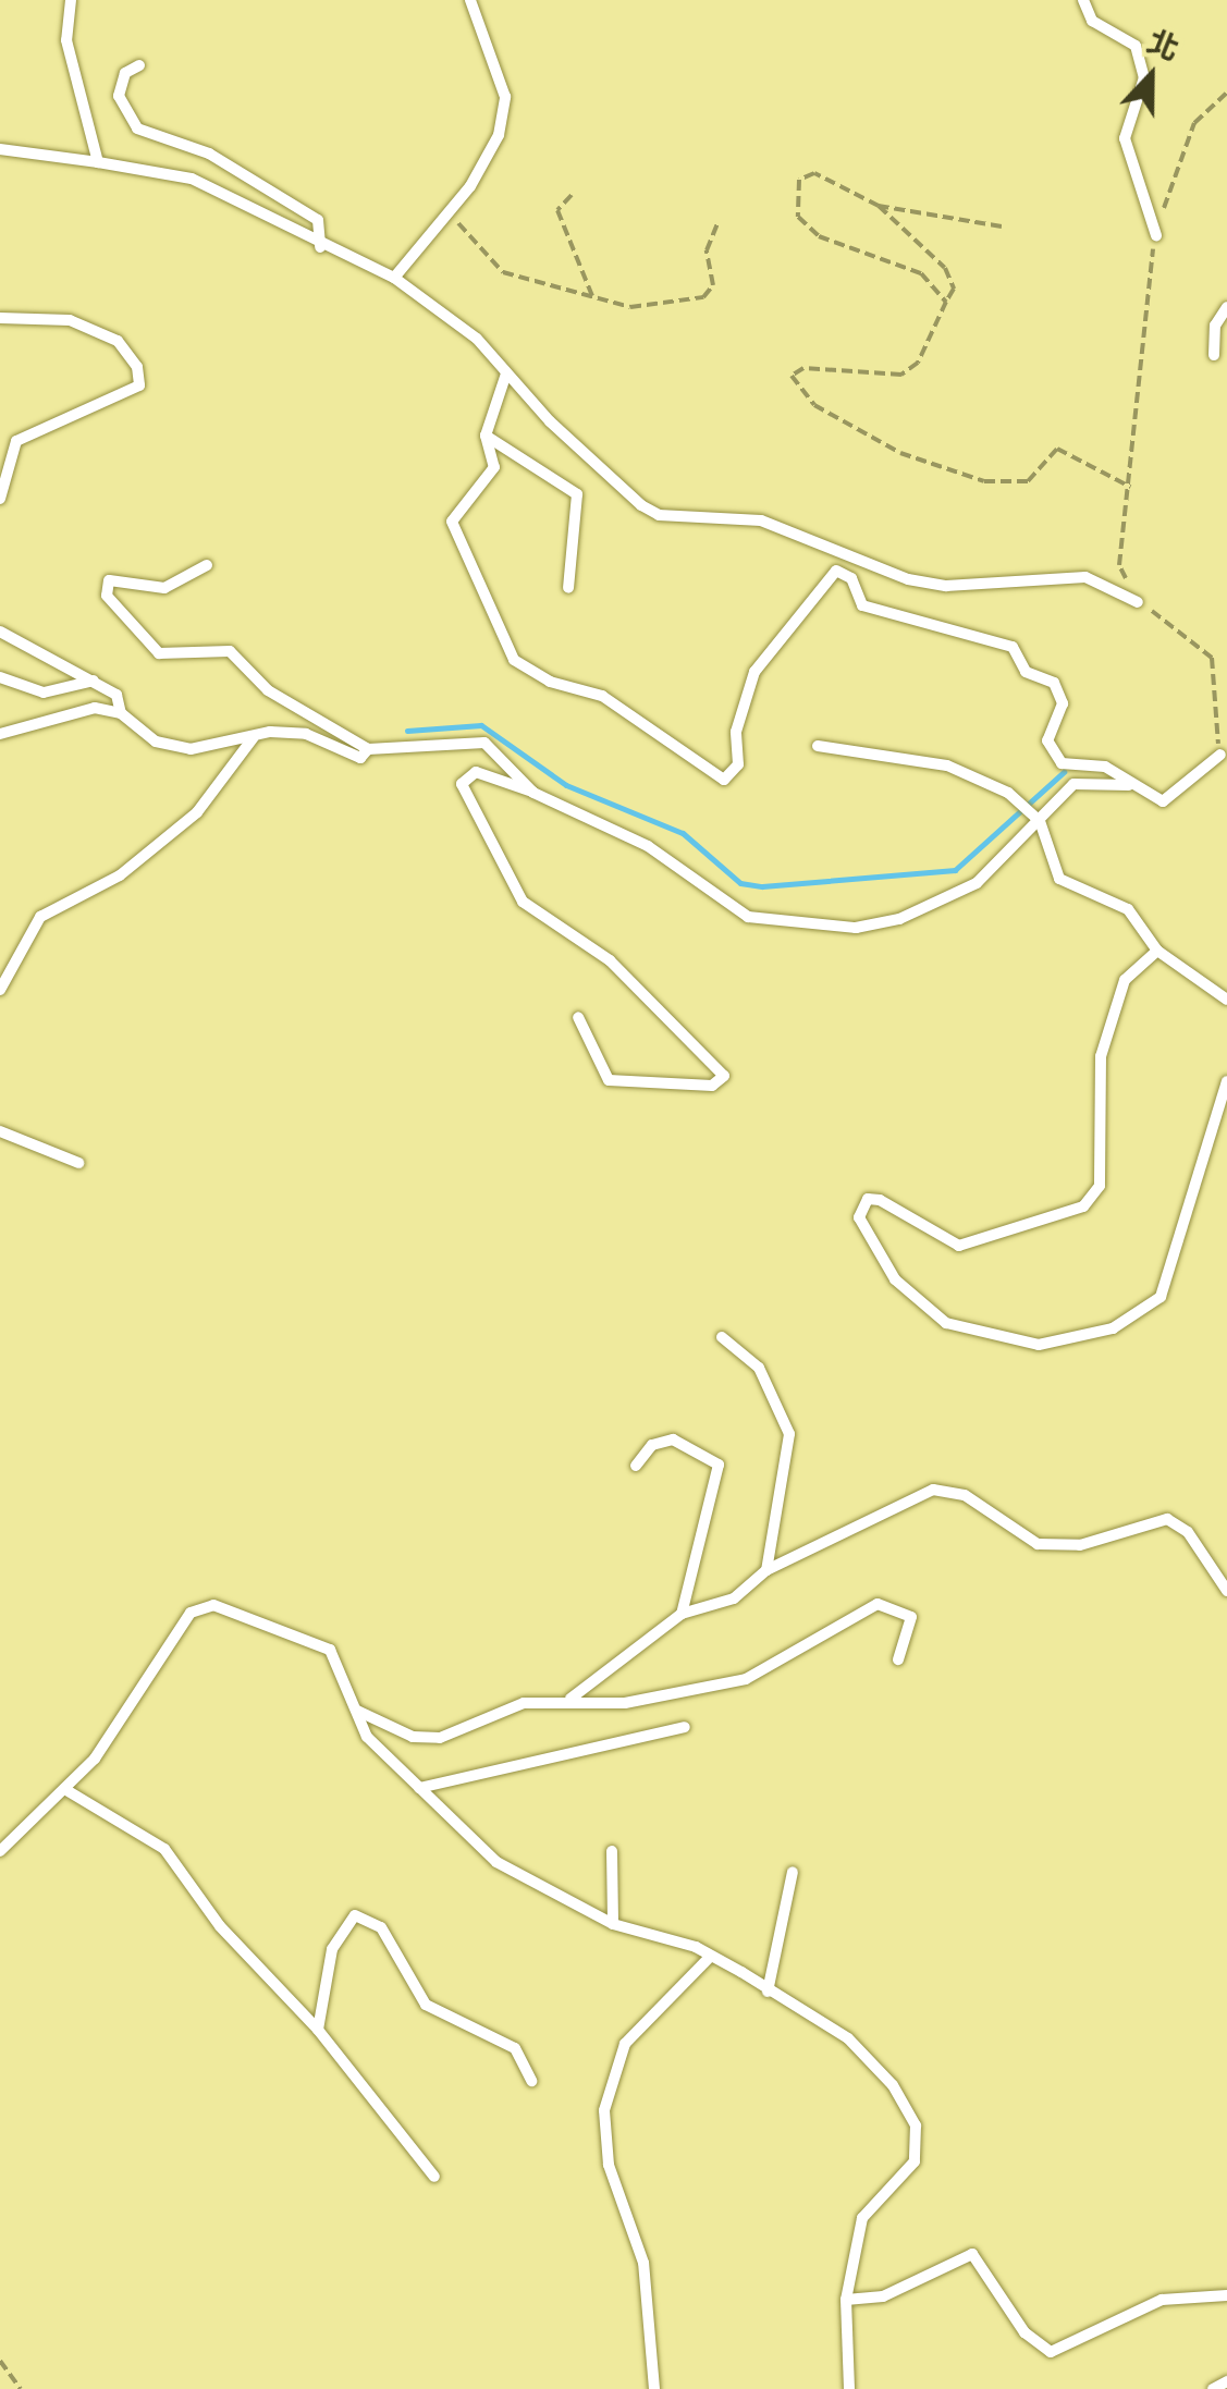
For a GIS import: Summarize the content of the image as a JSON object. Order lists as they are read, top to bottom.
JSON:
{
  "north": "top"
}
